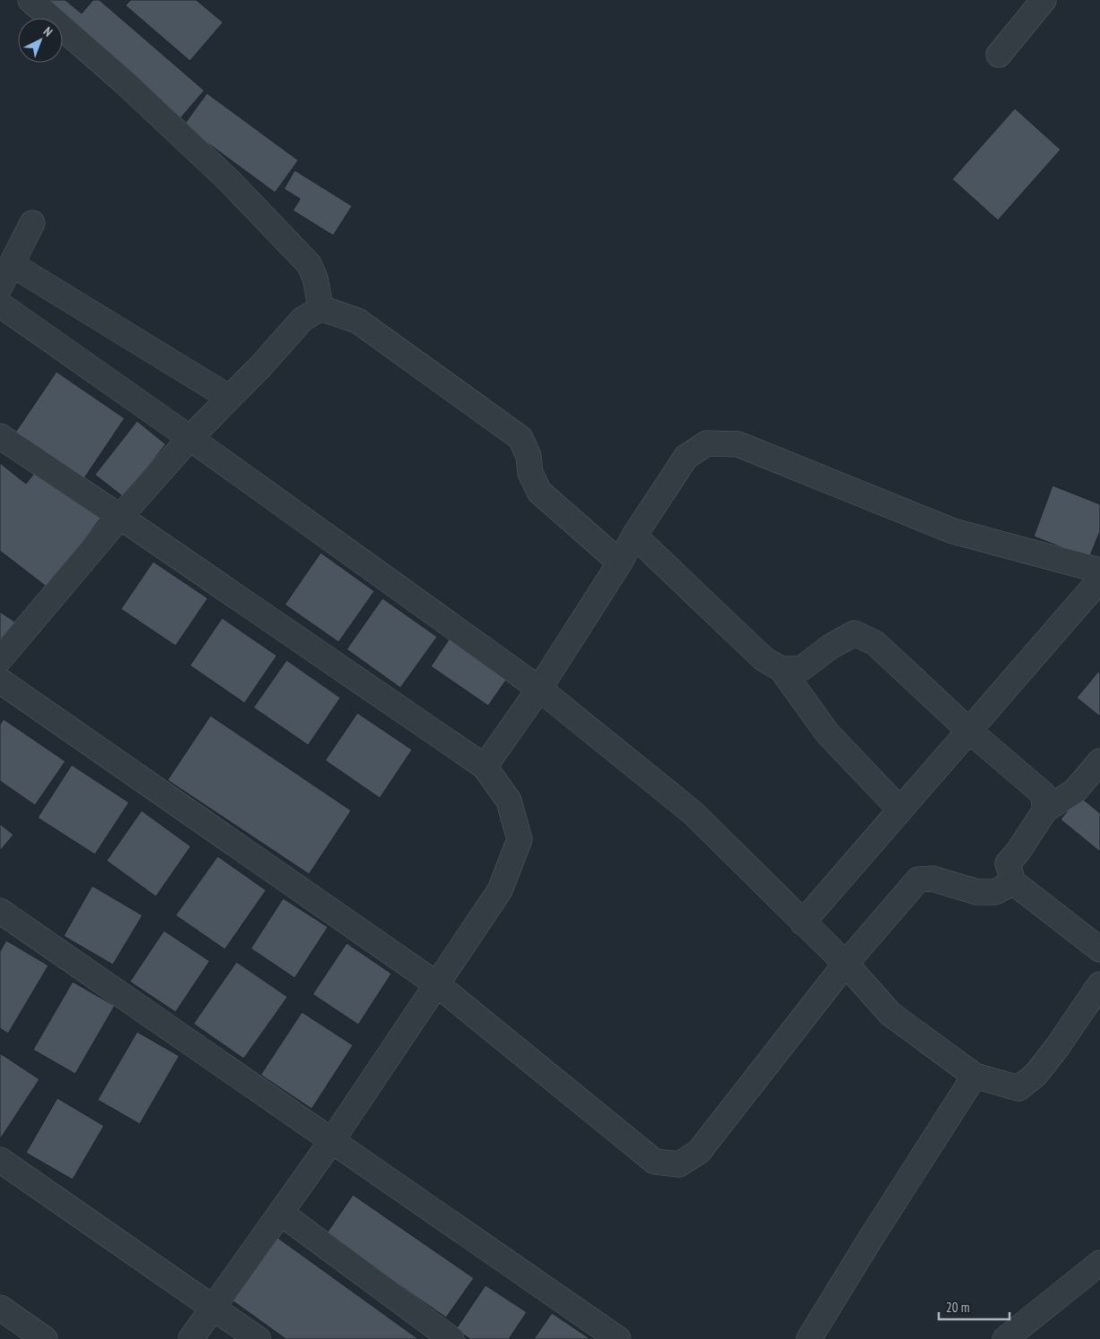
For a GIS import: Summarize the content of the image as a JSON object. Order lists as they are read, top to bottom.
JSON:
{
  "scale_bar": "20 m",
  "north": "top right"
}
